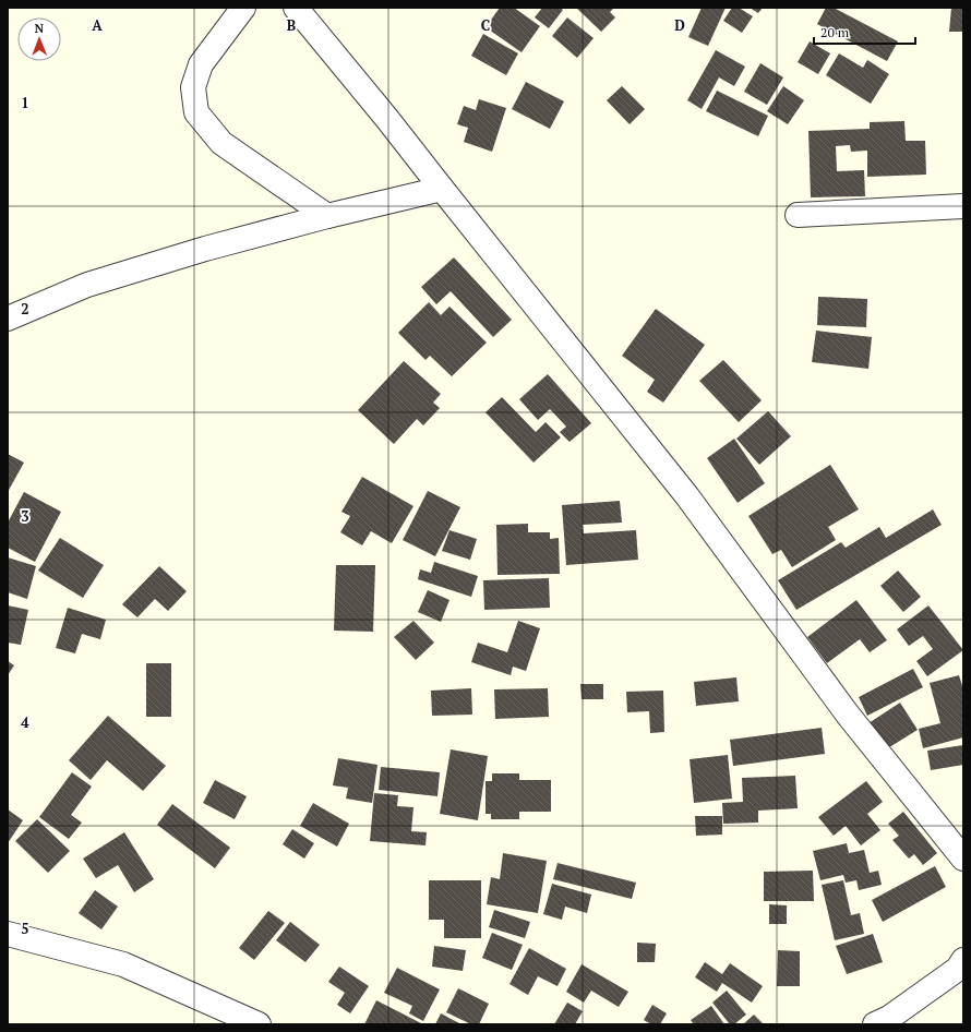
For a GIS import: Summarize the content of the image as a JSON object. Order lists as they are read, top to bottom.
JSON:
{
  "scale_bar": "20 m",
  "north": "top",
  "grid": {
    "columns": [
      "A",
      "B",
      "C",
      "D"
    ],
    "rows": [
      "1",
      "2",
      "3",
      "4",
      "5"
    ]
  }
}
